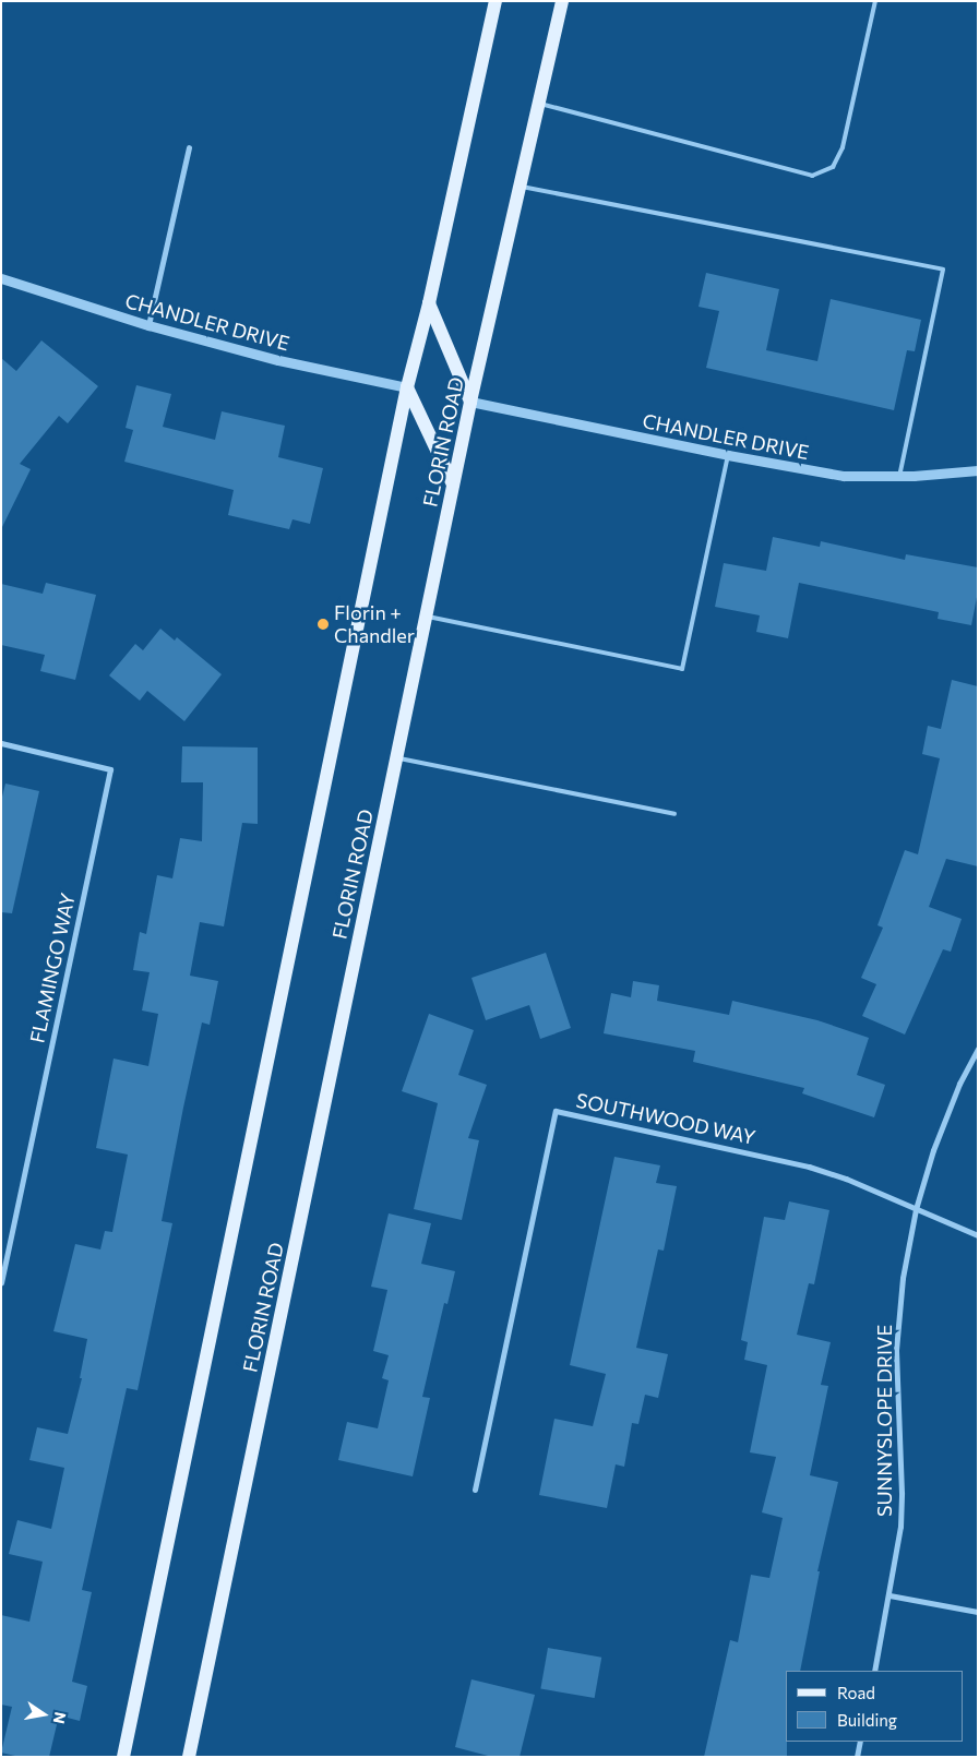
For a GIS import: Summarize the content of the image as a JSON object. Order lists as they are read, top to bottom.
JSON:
{
  "streets": {
    "main road": ["FLORIN ROAD"],
    "street": [
      "CHANDLER DRIVE",
      "FLAMINGO WAY",
      "SOUTHWOOD WAY",
      "SUNNYSLOPE DRIVE"
    ]
  },
  "crossings": [
    ["CHANDLER DRIVE", "FLORIN ROAD"],
    ["SOUTHWOOD WAY", "SUNNYSLOPE DRIVE"]
  ],
  "places": ["Florin + Chandler"],
  "legend": ["Road", "Building"],
  "north": "right"
}
